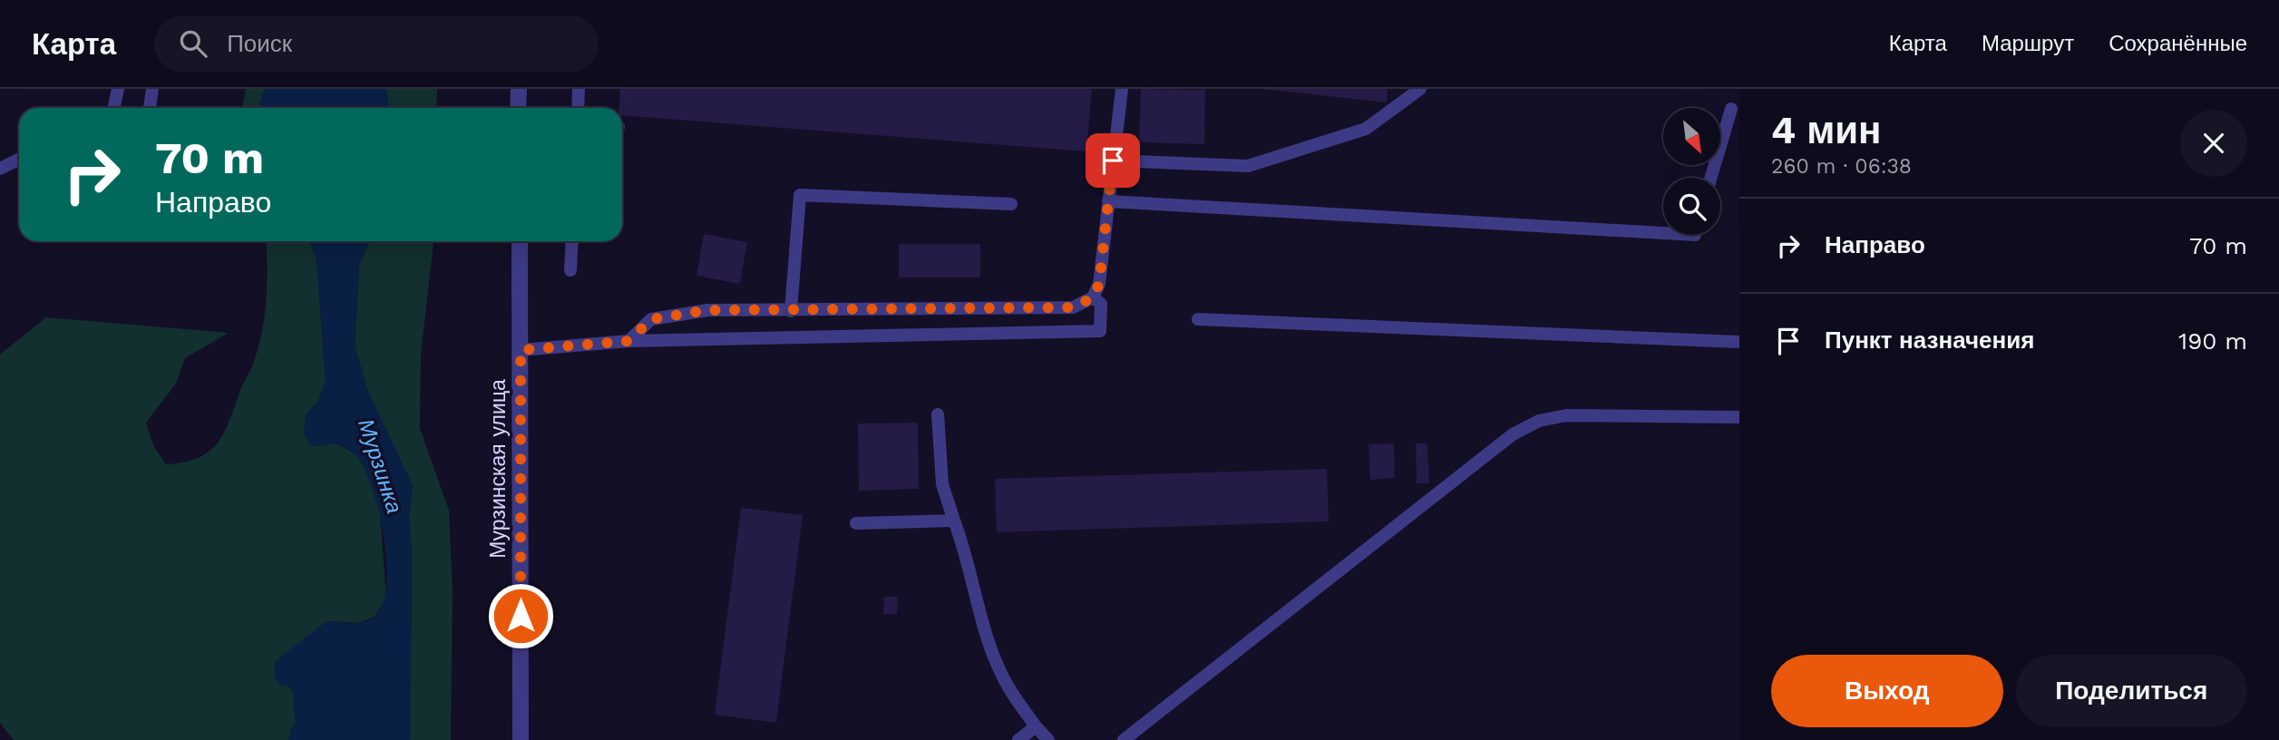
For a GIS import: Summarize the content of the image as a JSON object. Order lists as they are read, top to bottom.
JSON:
{
  "streets": {
    "street": ["Мурзинская улица"]
  },
  "water": ["Мурзинка"],
  "north": "bottom right",
  "page": {
    "header": "Карта",
    "search": "Поиск",
    "nav": ["Карта", "Маршрут", "Сохранённые"],
    "heading": ["4 мин", "260 m · 06:38"],
    "turn": ["70 m", "Направо"],
    "list": [
      {
        "name": "Направо",
        "value": "70 m"
      },
      {
        "name": "Пункт назначения",
        "value": "190 m"
      }
    ],
    "buttons": ["Выход", "Поделиться"]
  }
}
